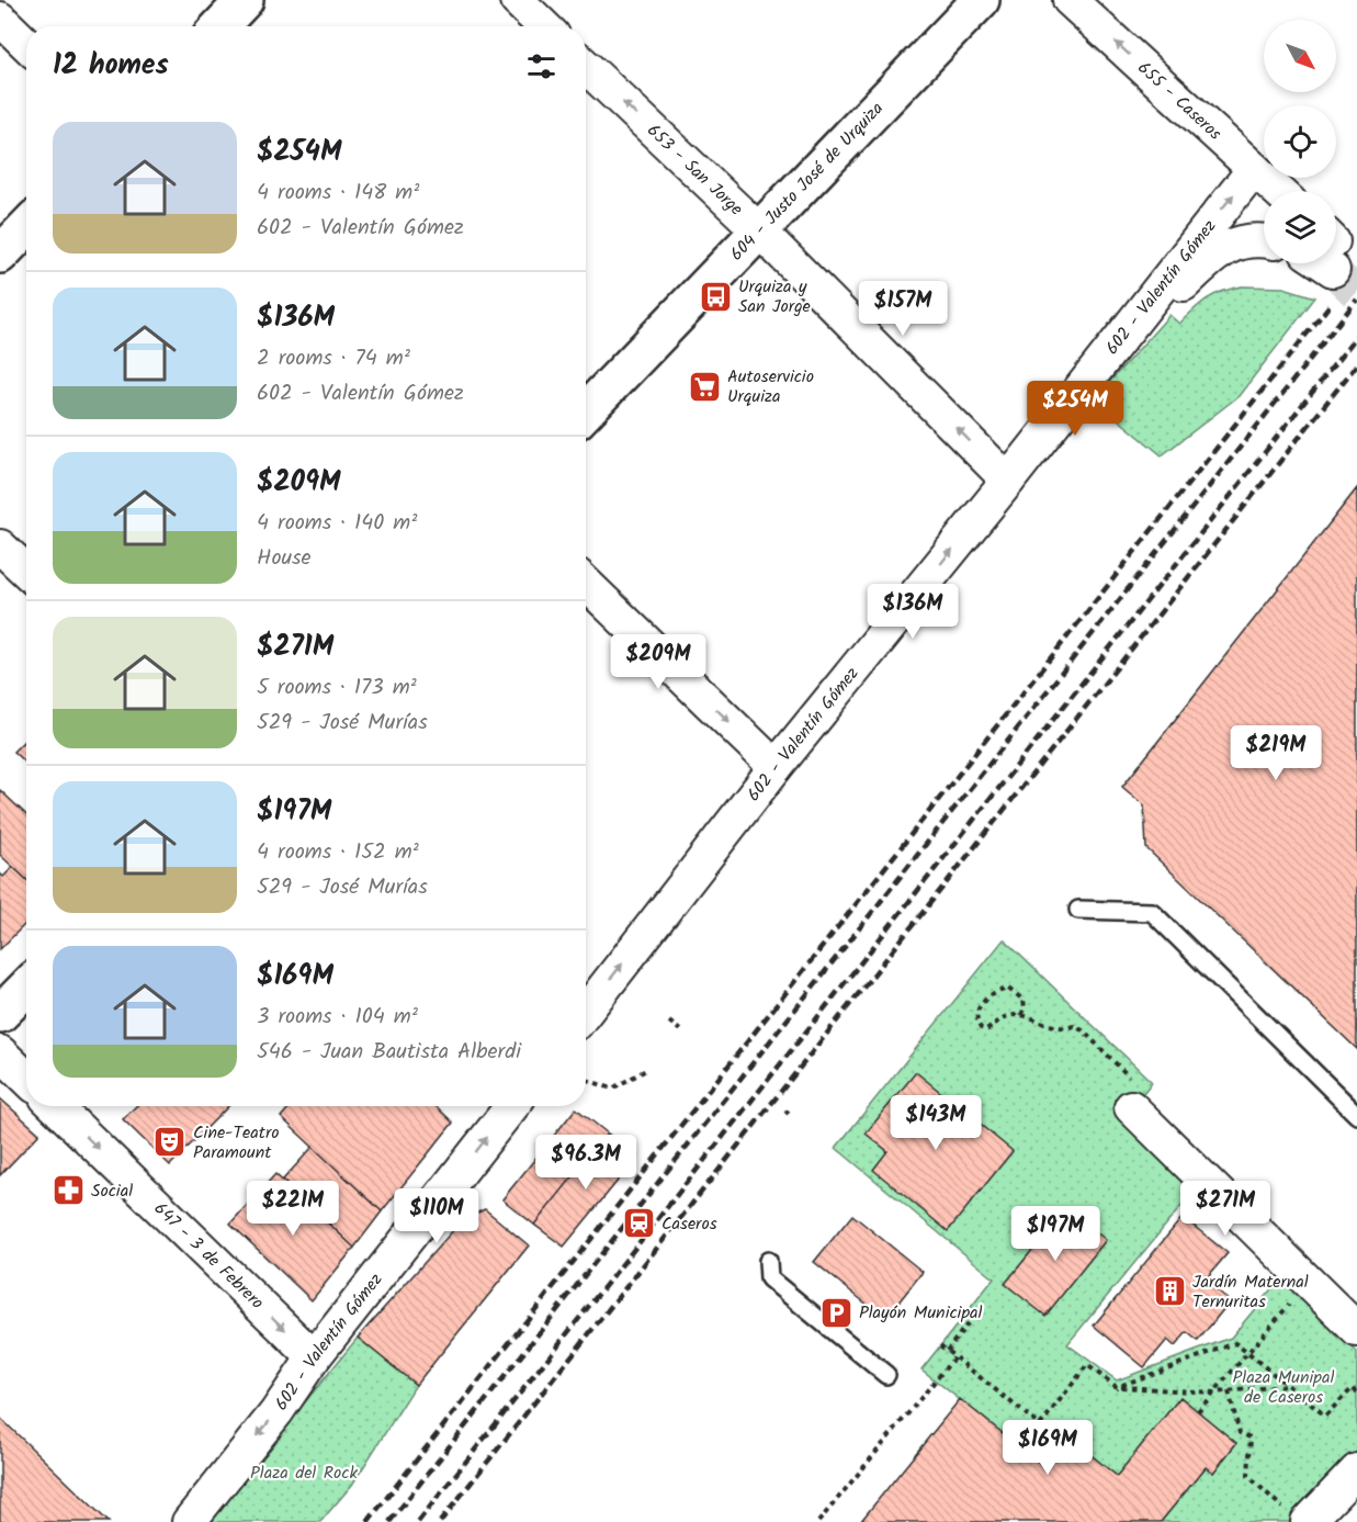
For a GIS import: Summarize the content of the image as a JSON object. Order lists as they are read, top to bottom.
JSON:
{
  "streets": {
    "main road": ["604 - Justo José de Urquiza"],
    "street": [
      "655 - Caseros",
      "653 - San Jorge",
      "602 - Valentín Gómez",
      "647 - 3 de Febrero"
    ]
  },
  "crossings": [
    ["655 - Caseros", "602 - Valentín Gómez"],
    ["653 - San Jorge", "604 - Justo José de Urquiza"],
    ["653 - San Jorge", "602 - Valentín Gómez"],
    ["602 - Valentín Gómez", "647 - 3 de Febrero"]
  ],
  "one_way": ["655 - Caseros", "653 - San Jorge", "647 - 3 de Febrero"],
  "parks": ["Plaza Munipal de Caseros", "Plaza del Rock"],
  "places": {
    "bus stop": ["Urquiza y San Jorge"],
    "supermarket": ["Autoservicio Urquiza"],
    "theatre": ["Cine-Teatro Paramount"],
    "pharmacy": ["Social"],
    "station": ["Caseros"],
    "building": ["Jardín Maternal Ternuritas"],
    "parking": ["Playón Municipal"]
  },
  "north": "bottom right",
  "page": {
    "heading": "12 homes",
    "list": [
      {
        "name": "$254M",
        "note": "4 rooms · 148 m² · 602 - Valentín Gómez"
      },
      {
        "name": "$136M",
        "note": "2 rooms · 74 m² · 602 - Valentín Gómez"
      },
      {
        "name": "$209M",
        "note": "4 rooms · 140 m² · House"
      },
      {
        "name": "$271M",
        "note": "5 rooms · 173 m² · 529 - José Murías"
      },
      {
        "name": "$197M",
        "note": "4 rooms · 152 m² · 529 - José Murías"
      },
      {
        "name": "$169M",
        "note": "3 rooms · 104 m² · 546 - Juan Bautista Alberdi"
      }
    ],
    "price": [
      "$157M",
      "$254M",
      "$136M",
      "$209M",
      "$219M",
      "$143M",
      "$96.3M",
      "$221M",
      "$271M",
      "$110M",
      "$197M",
      "$169M"
    ]
  }
}
